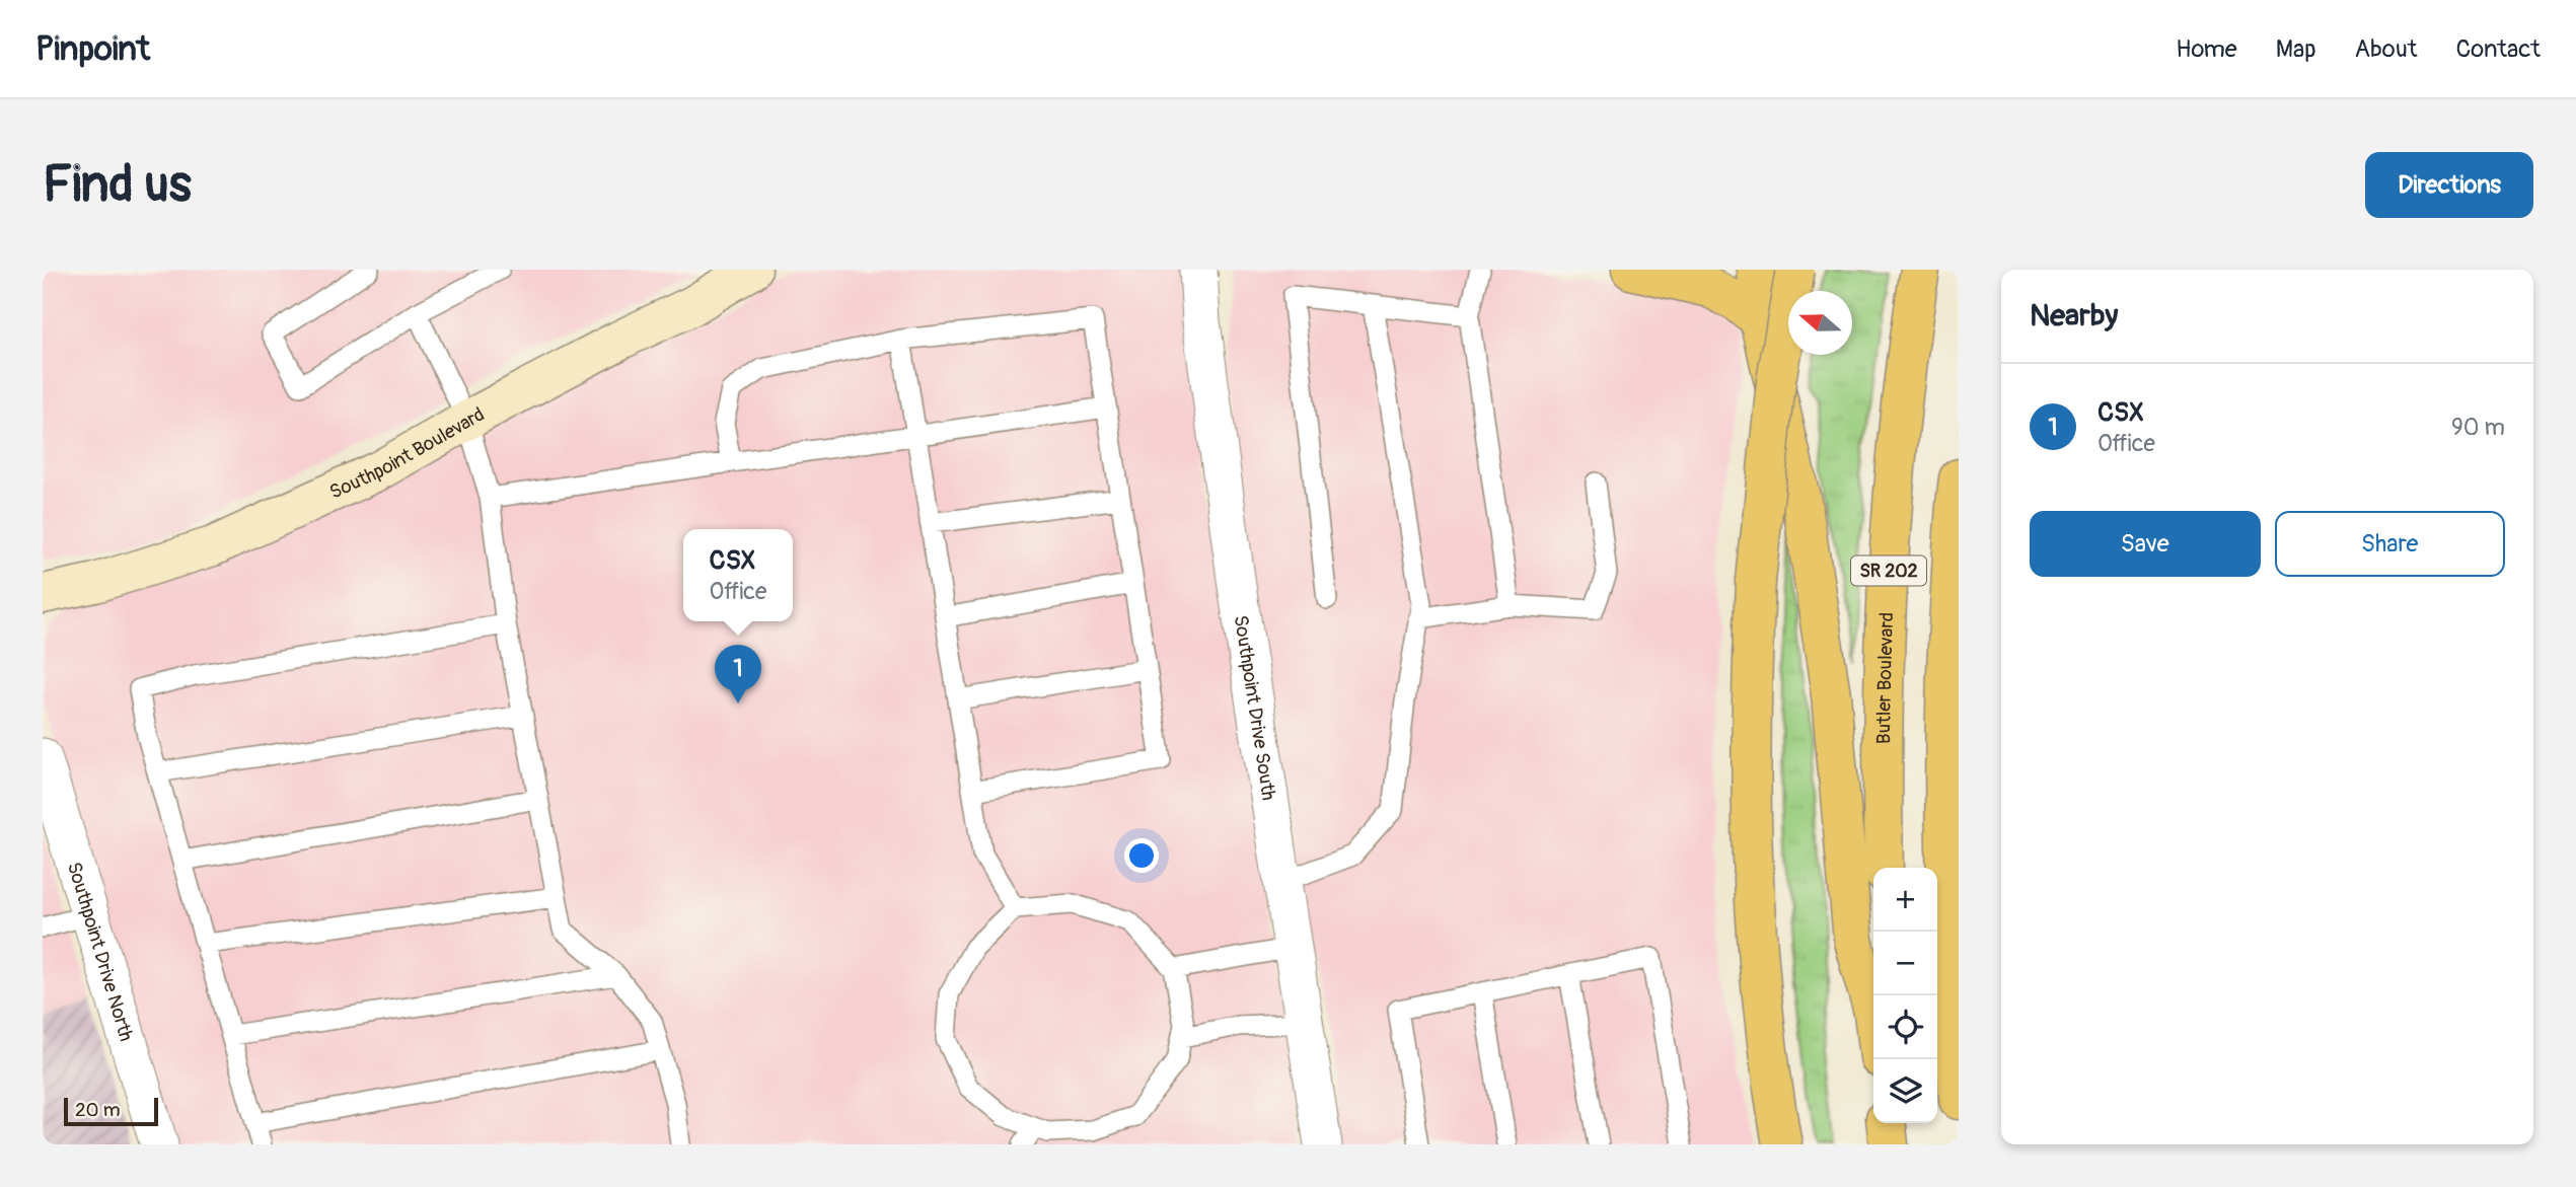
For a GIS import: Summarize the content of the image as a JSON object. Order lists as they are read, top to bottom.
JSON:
{
  "streets": {
    "highway": ["SR 202", "Butler Boulevard"],
    "street": ["Southpoint Boulevard", "Southpoint Drive South", "Southpoint Drive North"]
  },
  "scale_bar": "20 m",
  "north": "left",
  "page": {
    "header": "Pinpoint",
    "nav": [
      "Home",
      "Map",
      "About",
      "Contact"
    ],
    "buttons": [
      "Directions",
      ["Save", "Share"]
    ],
    "title": "Find us",
    "heading": "Nearby",
    "list": [
      {
        "mark": "1",
        "name": "CSX",
        "note": "Office",
        "value": "90 m"
      }
    ],
    "popup": ["CSX", "Office"],
    "pins": "1",
    "map_buttons": ["+", "−"],
    "scale": "20 m"
  }
}
